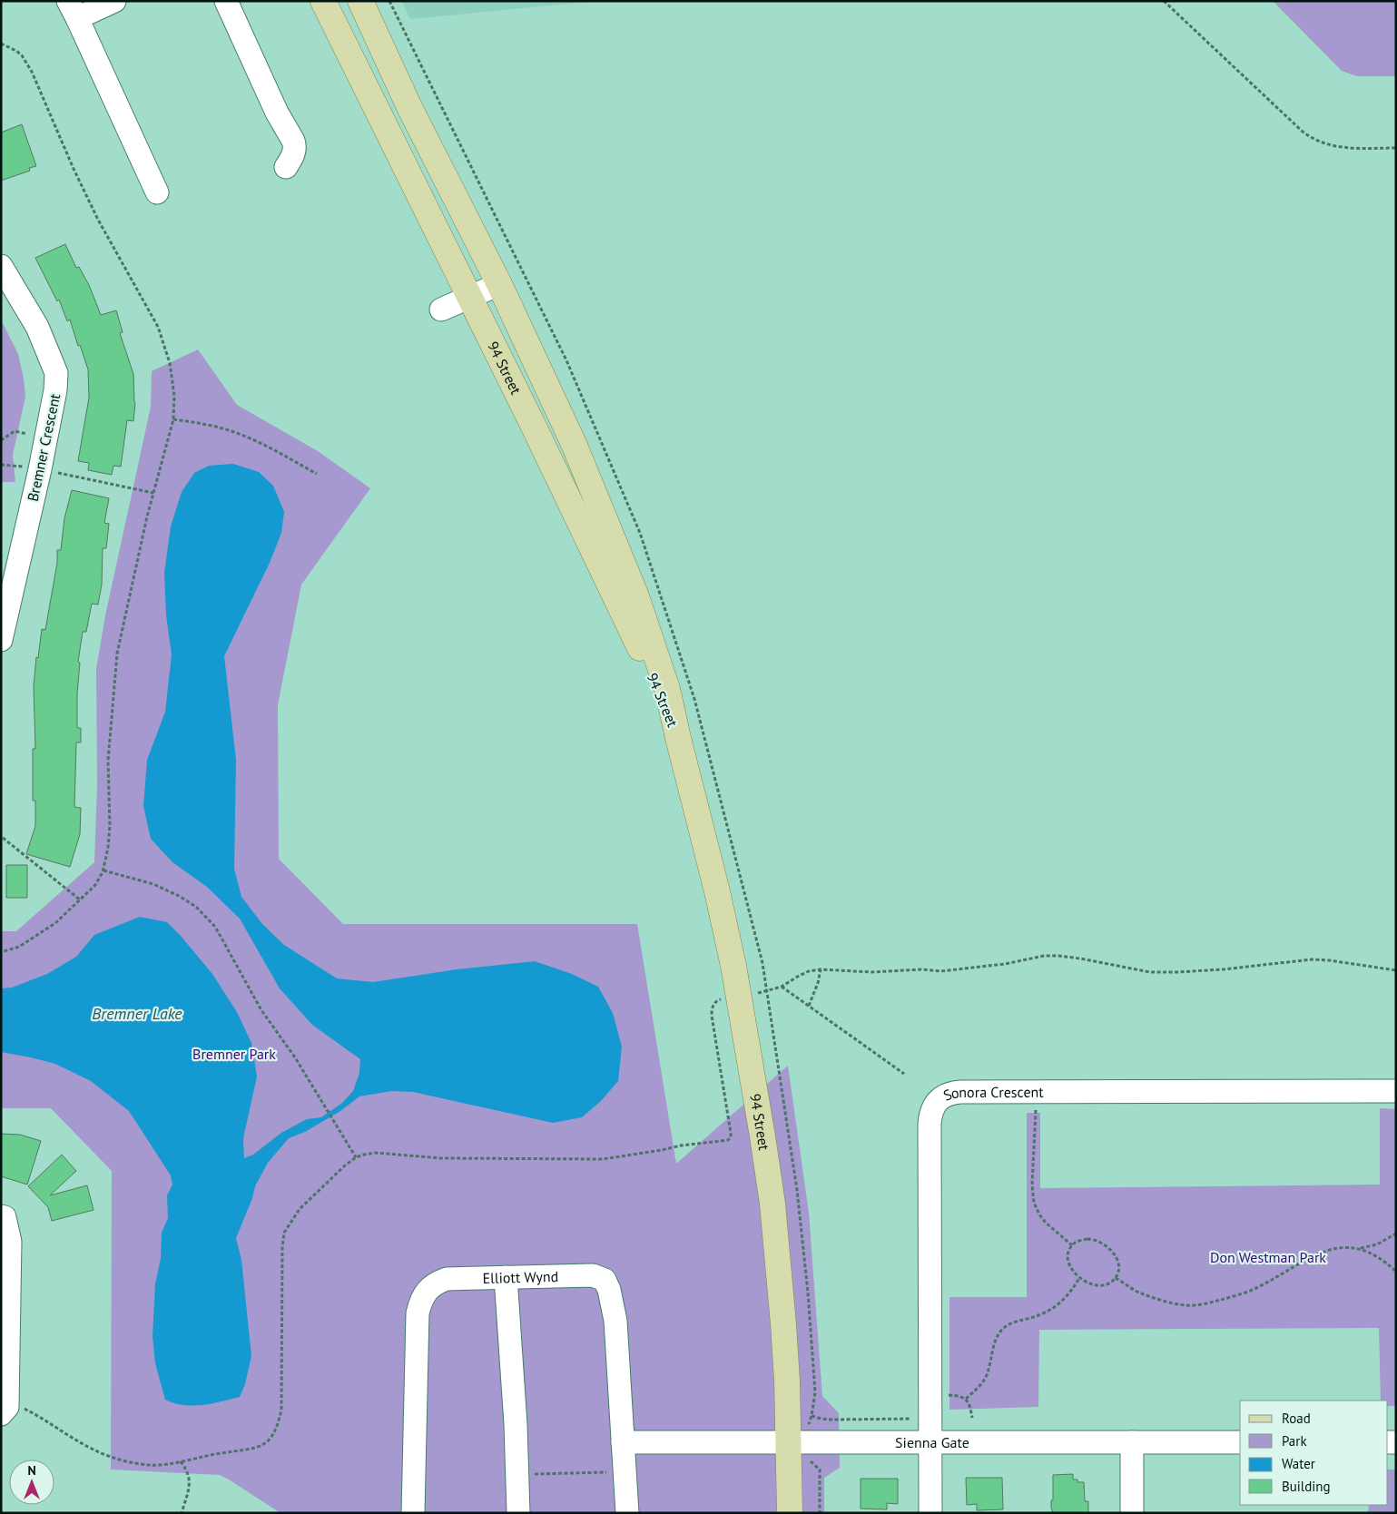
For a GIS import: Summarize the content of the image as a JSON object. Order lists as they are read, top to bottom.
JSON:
{
  "streets": {
    "main road": ["94 Street"],
    "street": [
      "Bremner Crescent",
      "Sonora Crescent",
      "Elliott Wynd",
      "Sienna Gate"
    ]
  },
  "crossings": [
    ["94 Street", "Sienna Gate"],
    ["Sonora Crescent", "Sienna Gate"],
    ["Elliott Wynd", "Sienna Gate"]
  ],
  "water": ["Bremner Lake"],
  "parks": ["Bremner Park", "Don Westman Park"],
  "legend": [
    "Road",
    "Park",
    "Water",
    "Building"
  ],
  "north": "top"
}
